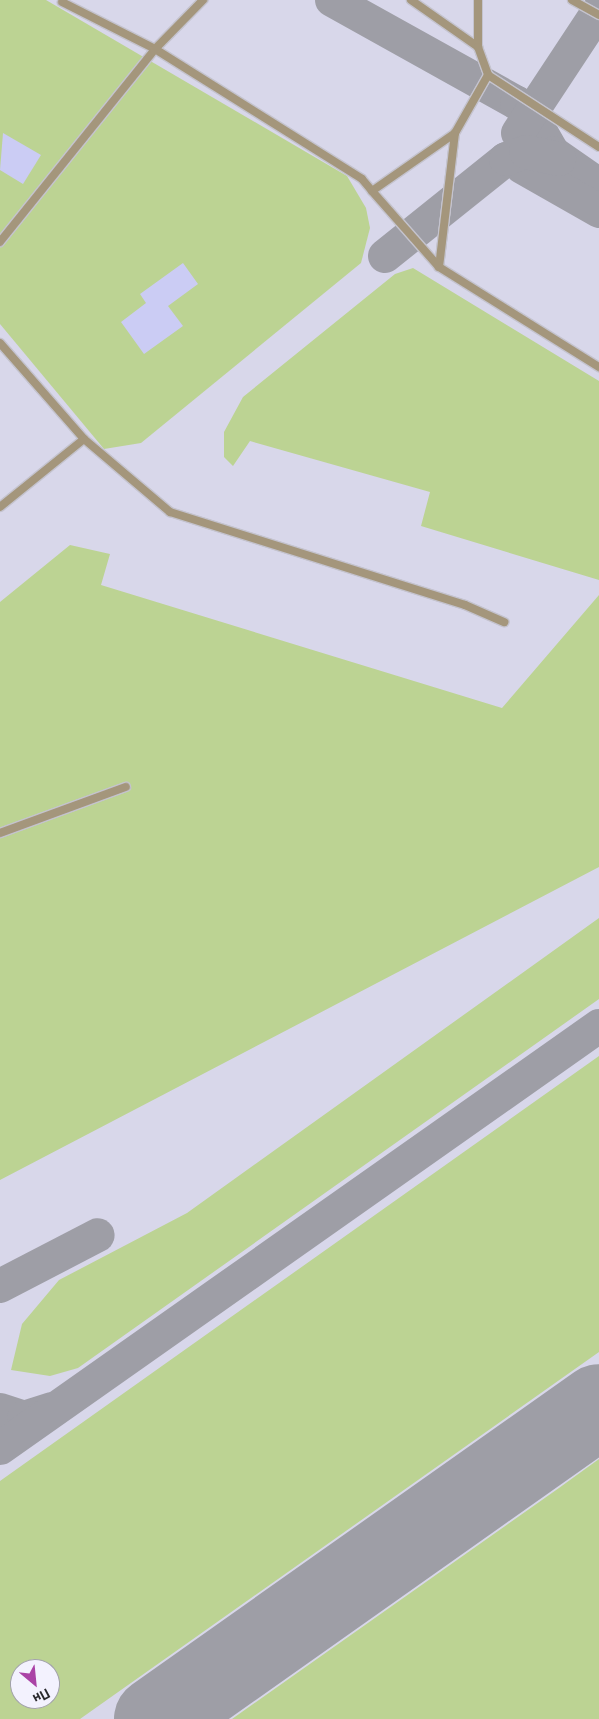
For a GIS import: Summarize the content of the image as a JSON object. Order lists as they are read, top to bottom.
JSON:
{
  "north": "bottom right"
}
